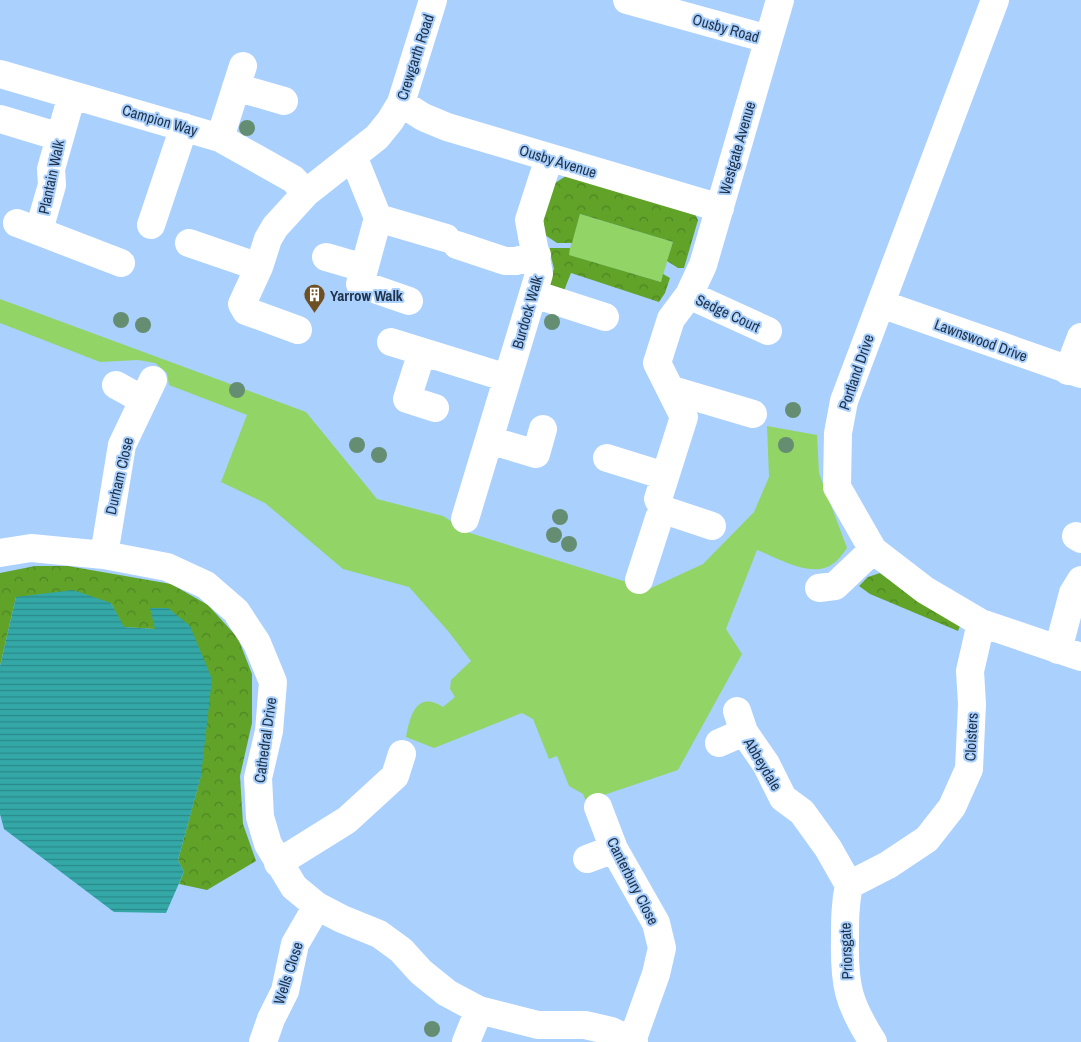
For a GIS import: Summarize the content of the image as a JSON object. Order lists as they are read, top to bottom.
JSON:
{
  "streets": {
    "street": [
      "Ousby Road",
      "Crewgarth Road",
      "Campion Way",
      "Westgate Avenue",
      "Ousby Avenue",
      "Plantain Walk",
      "Burdock Walk",
      "Sedge Court",
      "Lawnswood Drive",
      "Portland Drive",
      "Durham Close",
      "Cloisters",
      "Cathedral Drive",
      "Abbeydale",
      "Canterbury Close",
      "Priorsgate",
      "Wells Close"
    ]
  },
  "crossings": [
    ["Ousby Road", "Westgate Avenue"],
    ["Crewgarth Road", "Campion Way"],
    ["Crewgarth Road", "Ousby Avenue"],
    ["Campion Way", "Plantain Walk"],
    ["Westgate Avenue", "Ousby Avenue"],
    ["Westgate Avenue", "Sedge Court"],
    ["Ousby Avenue", "Burdock Walk"],
    ["Lawnswood Drive", "Portland Drive"],
    ["Portland Drive", "Cloisters"],
    ["Durham Close", "Cathedral Drive"],
    ["Cloisters", "Abbeydale"],
    ["Cloisters", "Priorsgate"],
    ["Cathedral Drive", "Canterbury Close"],
    ["Cathedral Drive", "Wells Close"],
    ["Abbeydale", "Priorsgate"]
  ],
  "places": {
    "building": ["Yarrow Walk"]
  }
}
